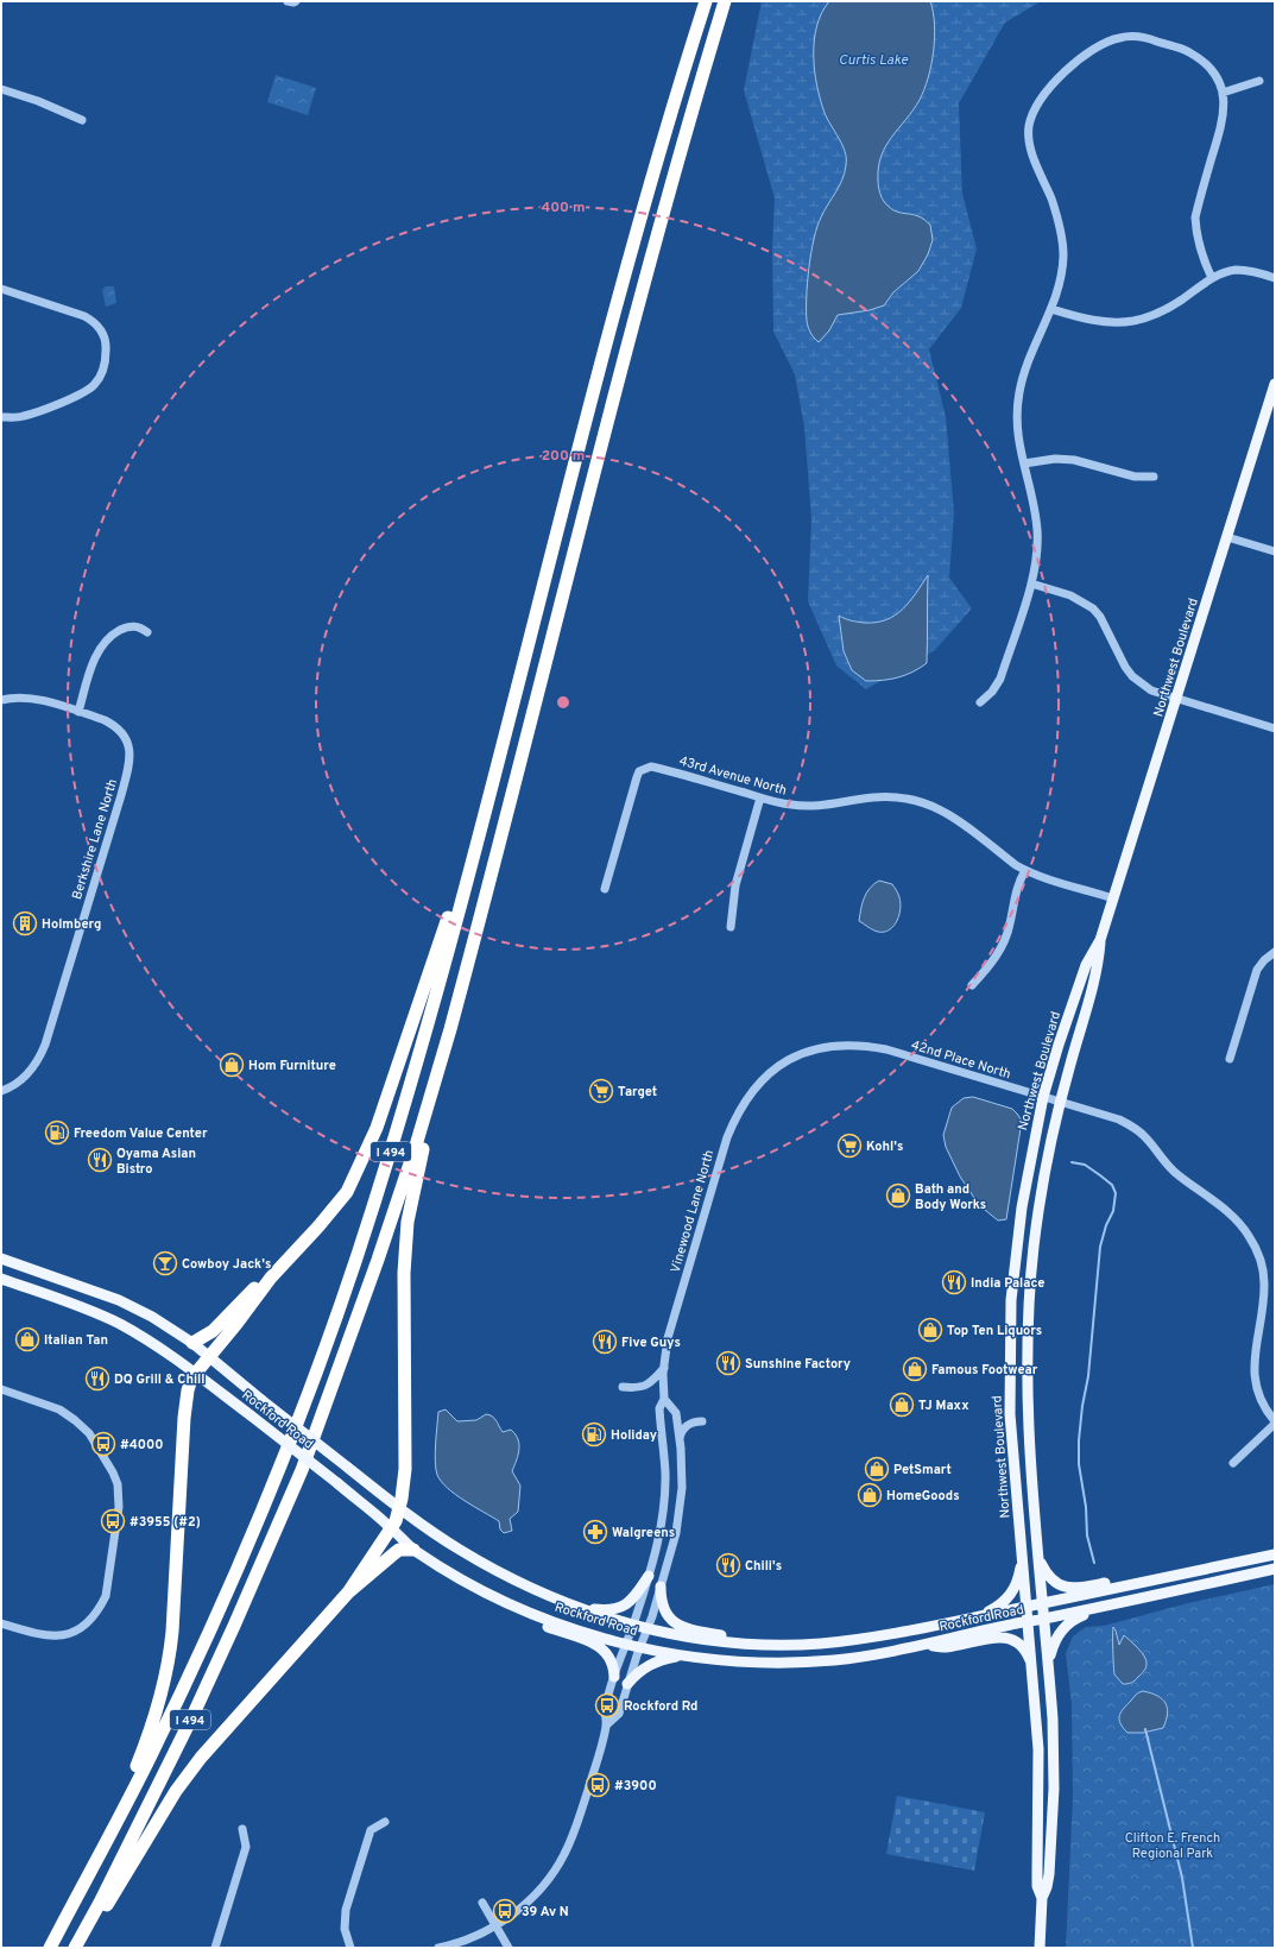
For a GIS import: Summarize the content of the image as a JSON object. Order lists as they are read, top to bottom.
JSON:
{
  "streets": {
    "highway": ["I 494"],
    "main road": ["Northwest Boulevard", "Rockford Road"],
    "street": [
      "43rd Avenue North",
      "Berkshire Lane North",
      "42nd Place North",
      "Vinewood Lane North"
    ]
  },
  "crossings": [
    ["Northwest Boulevard", "43rd Avenue North"],
    ["Northwest Boulevard", "42nd Place North"],
    ["Northwest Boulevard", "Rockford Road"],
    ["42nd Place North", "Vinewood Lane North"],
    ["Vinewood Lane North", "Rockford Road"]
  ],
  "water": ["Curtis Lake"],
  "parks": ["Clifton E. French Regional Park"],
  "places": {
    "building": ["Holmberg"],
    "shop": [
      "Hom Furniture",
      "Bath and Body Works",
      "Top Ten Liquors",
      "Italian Tan",
      "Famous Footwear",
      "TJ Maxx",
      "PetSmart",
      "HomeGoods"
    ],
    "supermarket": ["Target", "Kohl's"],
    "fuel station": ["Freedom Value Center", "Holiday"],
    "restaurant": [
      "Oyama Asian Bistro",
      "India Palace",
      "Five Guys",
      "Sunshine Factory",
      "DQ Grill & Chill",
      "Chili's"
    ],
    "bar": ["Cowboy Jack's"],
    "bus stop": [
      "#4000",
      "#3955 (#2)",
      "Rockford Rd",
      "#3900",
      "39 Av N"
    ],
    "pharmacy": ["Walgreens"]
  },
  "rings": ["400 m", "200 m"]
}
